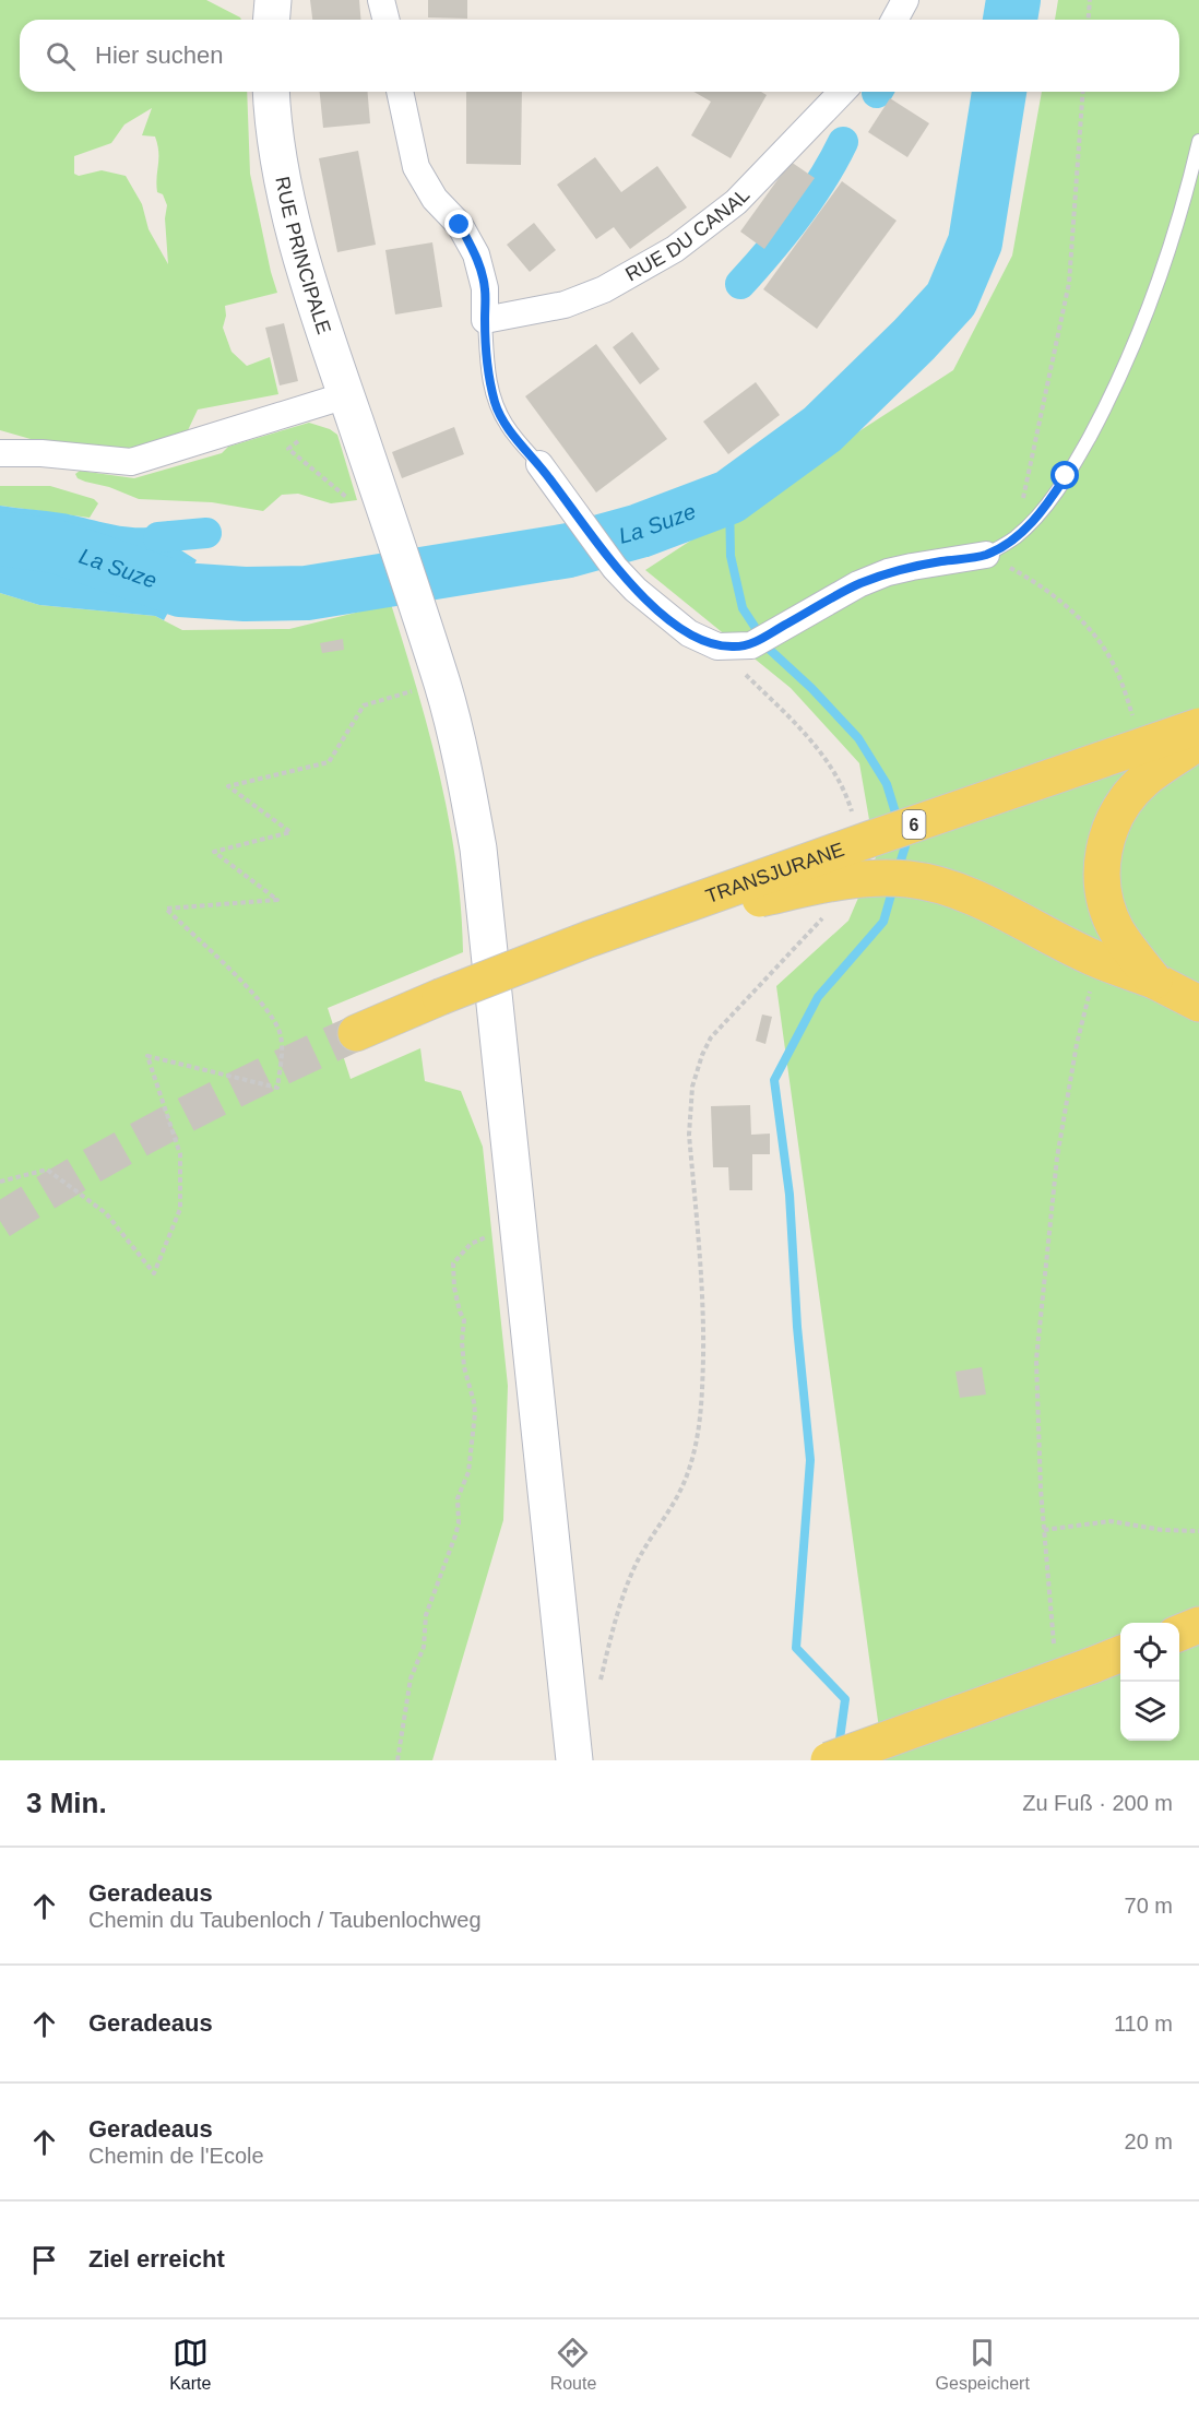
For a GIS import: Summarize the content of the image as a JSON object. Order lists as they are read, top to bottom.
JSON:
{
  "streets": {
    "main road": ["RUE PRINCIPALE", "6", "TRANSJURANE"],
    "street": ["RUE DU CANAL"]
  },
  "water": ["La Suze"],
  "page": {
    "search": "Hier suchen",
    "heading": ["3 Min.", "Zu Fuß · 200 m"],
    "list": [
      ["Geradeaus", "Chemin du Taubenloch / Taubenlochweg", "70 m"],
      ["Geradeaus", "110 m"],
      ["Geradeaus", "Chemin de l'Ecole", "20 m"],
      "Ziel erreicht"
    ],
    "nav": ["Karte", "Route", "Gespeichert"]
  }
}
